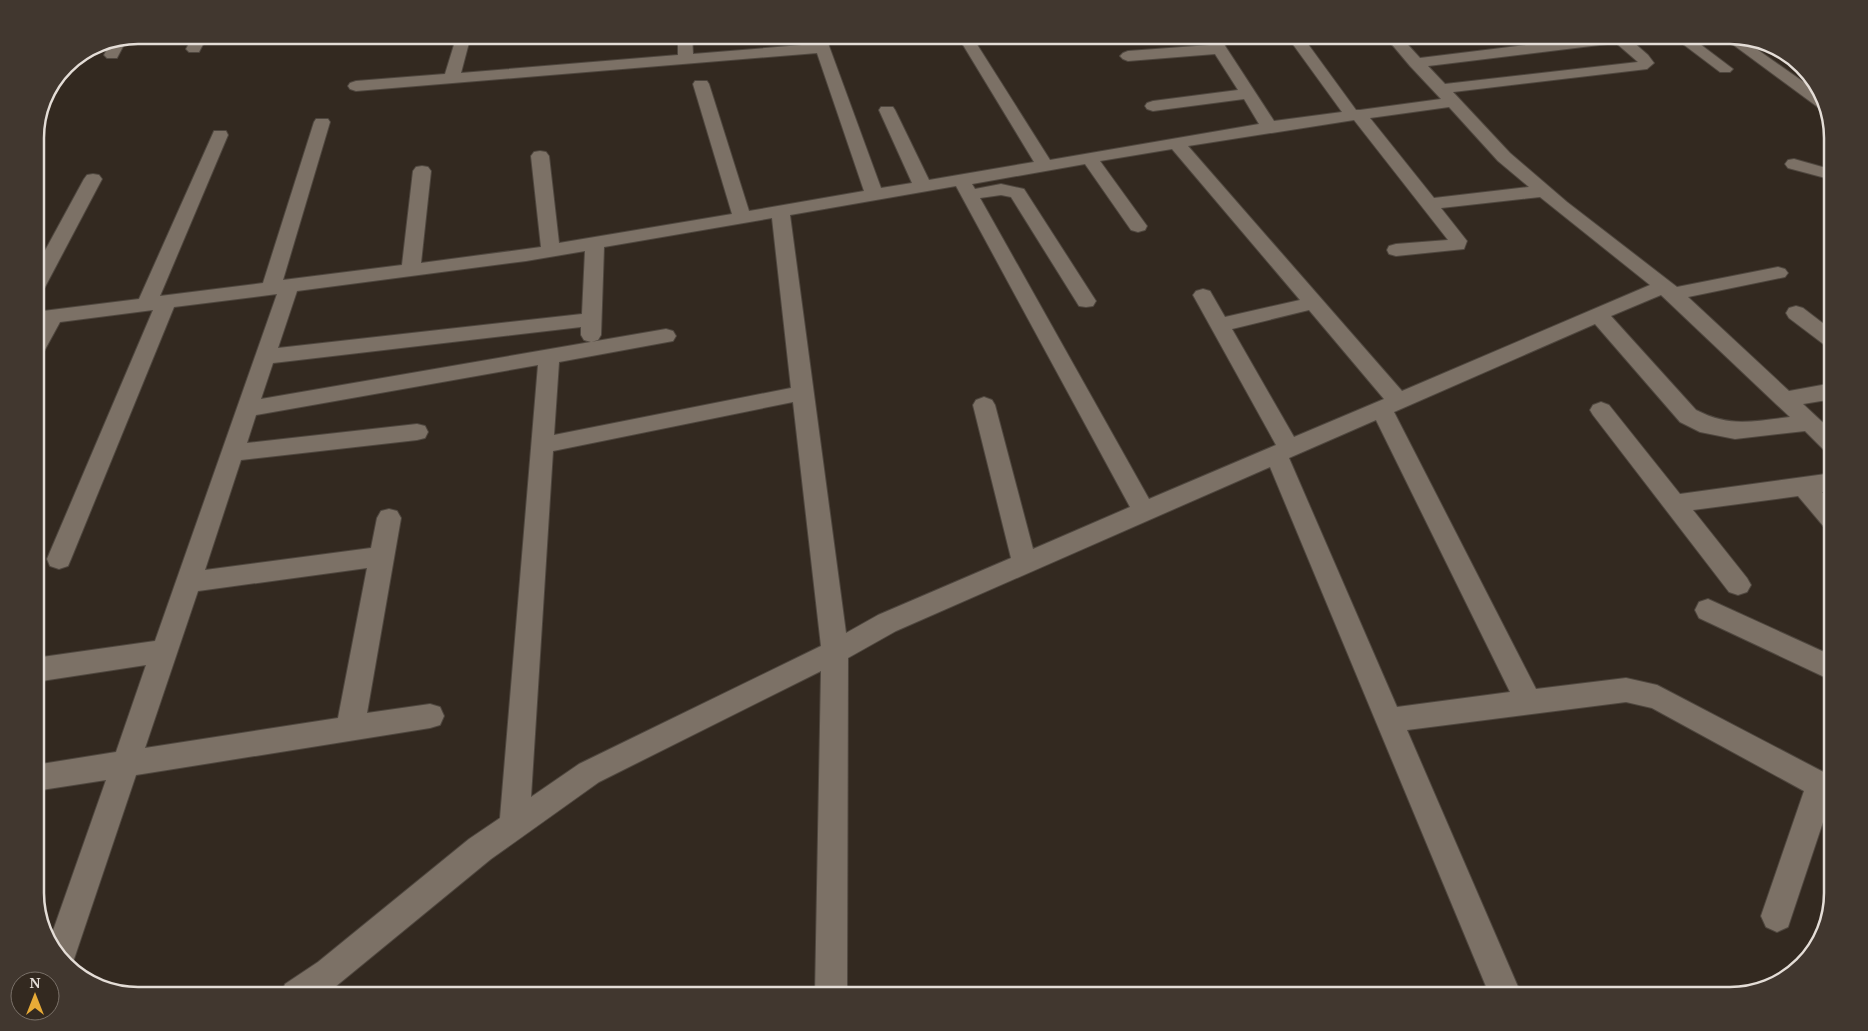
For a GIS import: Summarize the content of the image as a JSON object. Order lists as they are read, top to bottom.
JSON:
{
  "north": "top"
}
